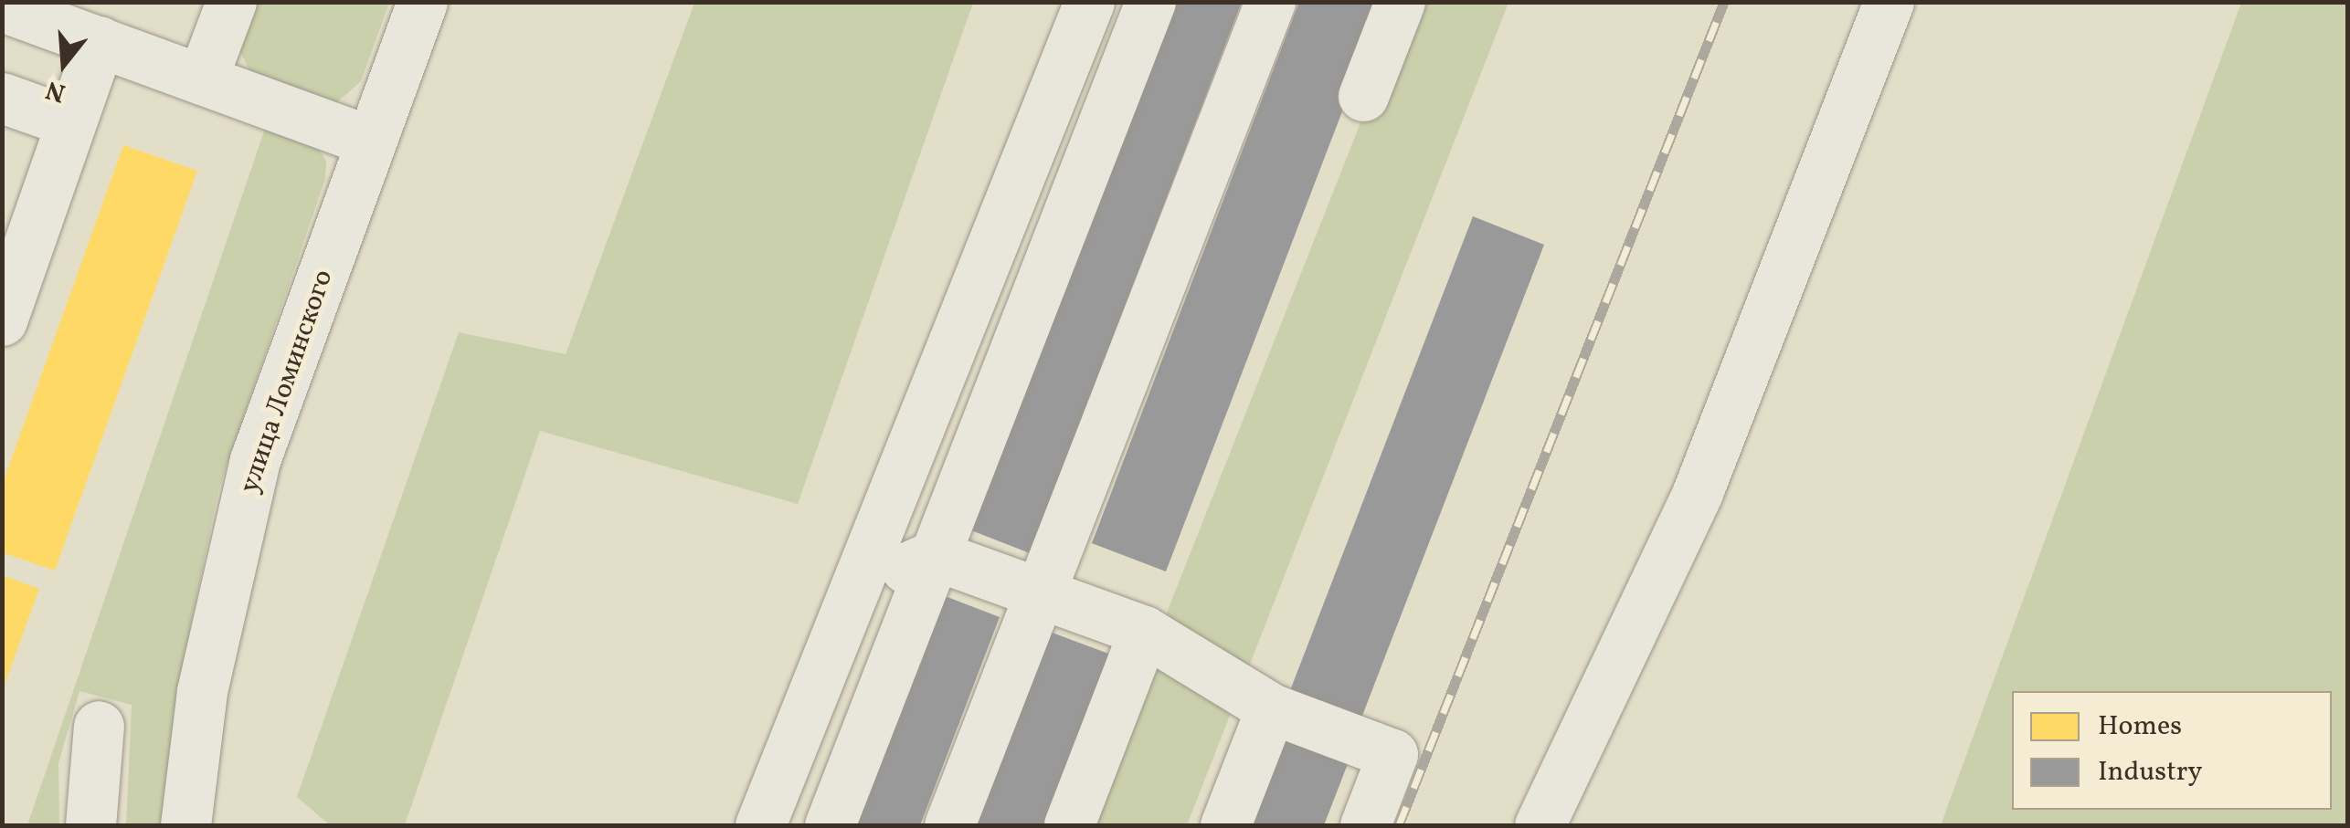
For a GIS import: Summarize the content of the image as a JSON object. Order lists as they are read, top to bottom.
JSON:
{
  "streets": {
    "street": ["улица Ломинского"]
  },
  "legend": ["Homes", "Industry"],
  "north": "bottom"
}
